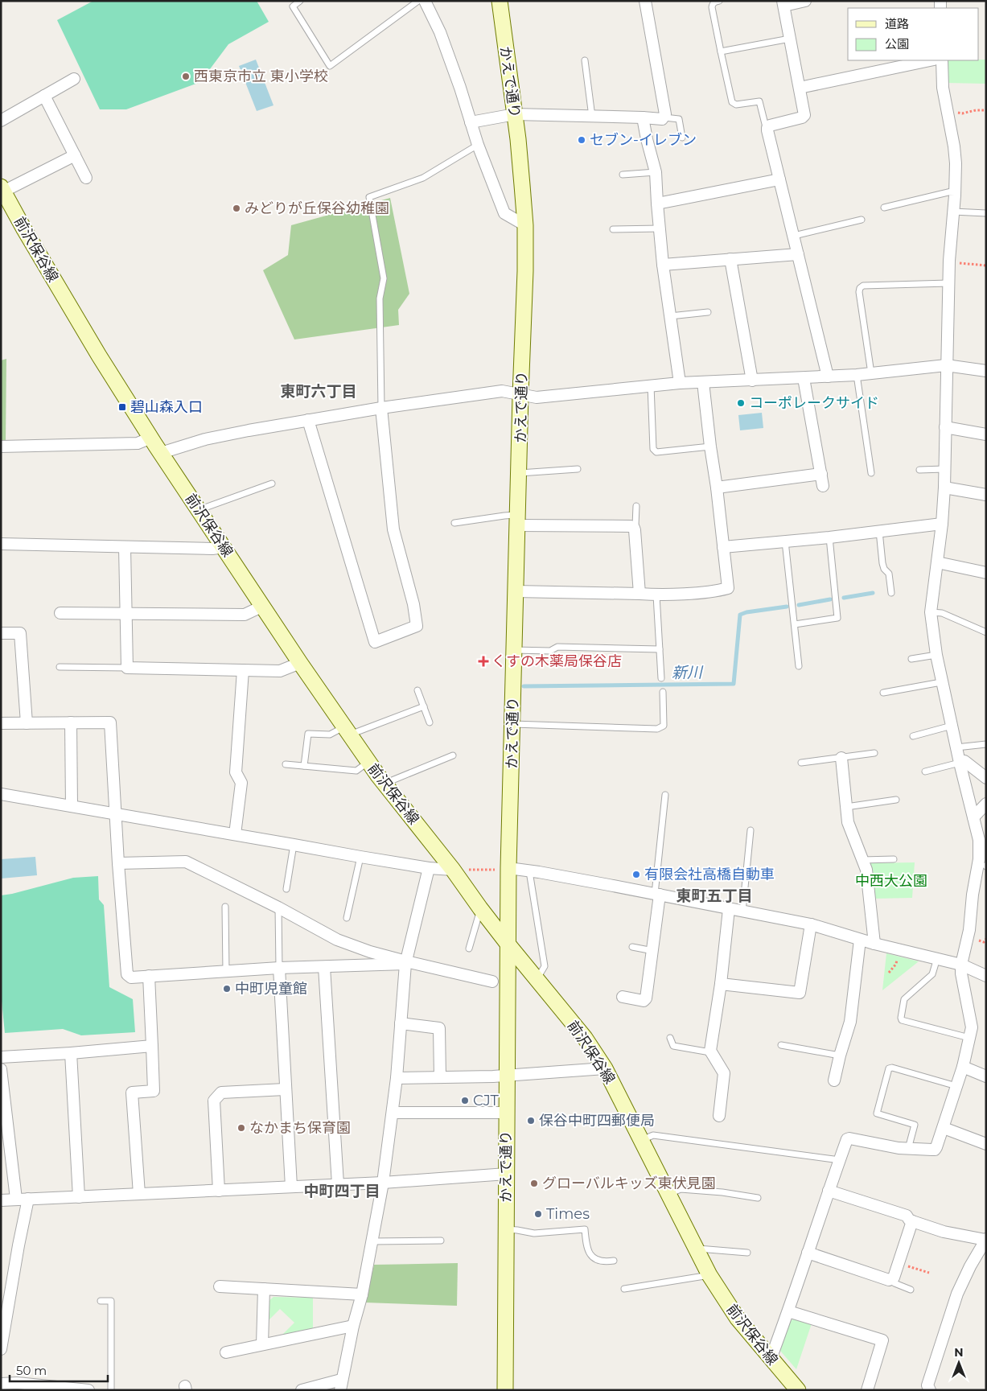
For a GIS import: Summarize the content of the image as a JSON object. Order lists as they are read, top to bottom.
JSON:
{
  "streets": {
    "main road": ["かえで通り", "前沢保谷線"]
  },
  "crossings": [
    ["かえで通り", "前沢保谷線"]
  ],
  "districts": ["東町六丁目", "東町五丁目", "中町四丁目"],
  "water": ["新川"],
  "parks": ["中西大公園"],
  "places": {
    "other": [
      "西東京市立 東小学校",
      "セブン-イレブン",
      "みどりが丘保谷幼稚園",
      "コーポレークサイド",
      "有限会社高橋自動車",
      "中町児童館",
      "CJT",
      "保谷中町四郵便局",
      "なかまち保育園",
      "グローバルキッズ東伏見園",
      "Times"
    ],
    "transit": ["碧山森入口"],
    "health": ["くすの木薬局保谷店"]
  },
  "legend": ["道路", "公園"],
  "scale_bar": "50 m",
  "north": "top"
}
